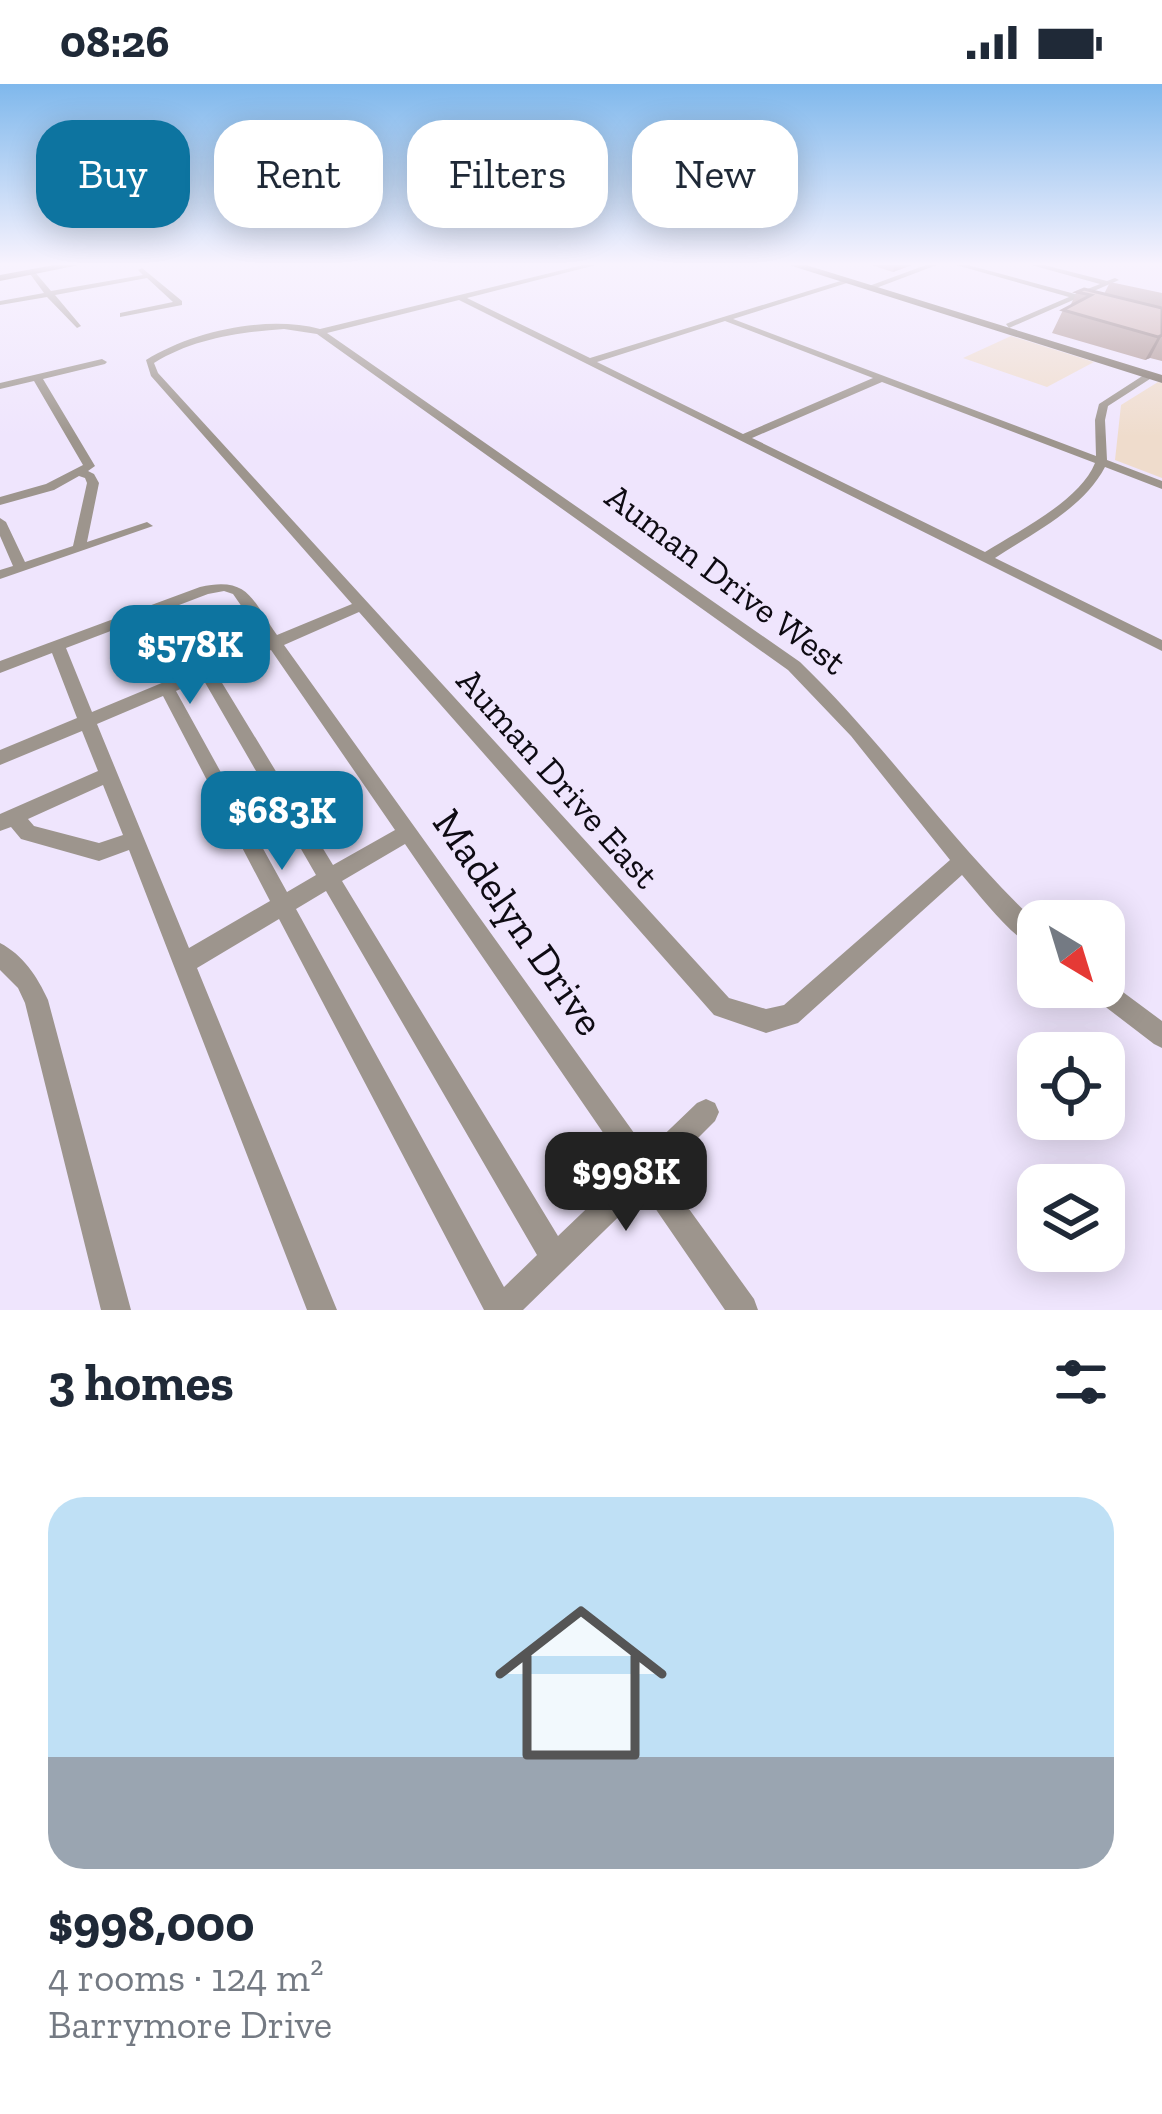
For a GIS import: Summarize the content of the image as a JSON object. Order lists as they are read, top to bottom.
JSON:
{
  "streets": {
    "street": ["Auman Drive West", "Auman Drive East", "Madelyn Drive"]
  },
  "crossings": [
    ["Auman Drive West", "Auman Drive East"]
  ],
  "north": "bottom right",
  "page": {
    "status": "08:26",
    "chip": [
      "Buy",
      "Rent",
      "Filters",
      "New"
    ],
    "price": ["$578K", "$683K", "$998K"],
    "heading": "3 homes",
    "list": [
      {
        "name": "$998,000",
        "note": "4 rooms · 124 m² · Barrymore Drive"
      }
    ]
  }
}
